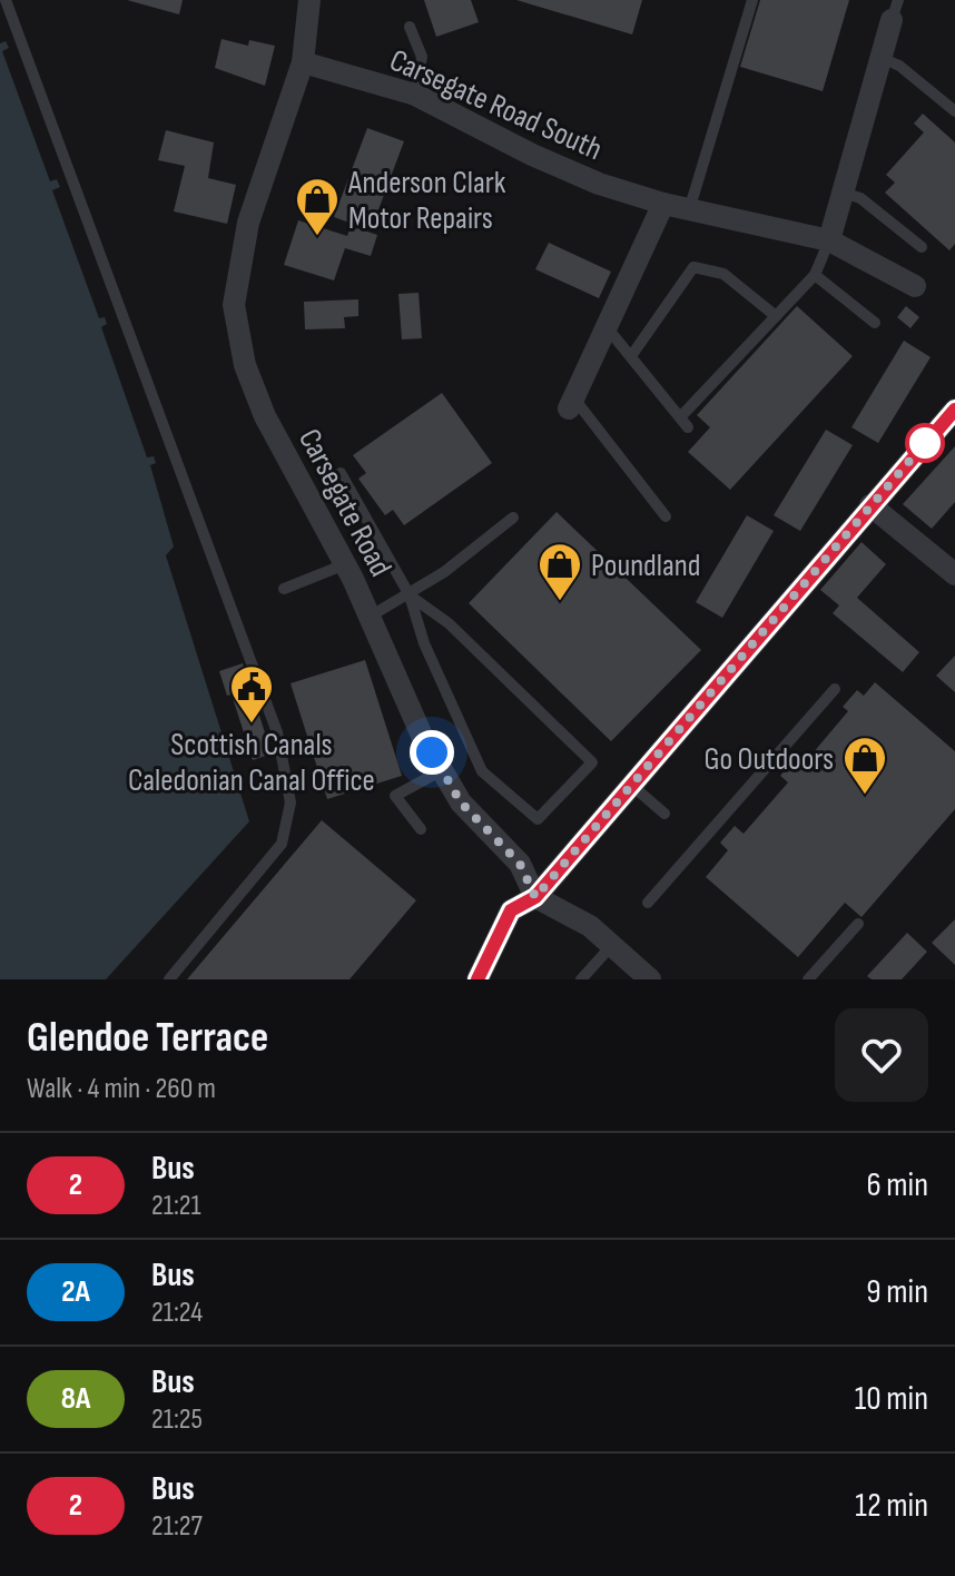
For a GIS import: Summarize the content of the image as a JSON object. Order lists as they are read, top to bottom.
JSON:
{
  "streets": {
    "street": ["Carsegate Road South", "Carsegate Road"]
  },
  "crossings": [
    ["Carsegate Road South", "Carsegate Road"]
  ],
  "places": {
    "shop": ["Anderson Clark Motor Repairs", "Poundland", "Go Outdoors"],
    "public building": ["Scottish Canals Caledonian Canal Office"]
  },
  "lines": ["bus line 2"],
  "page": {
    "heading": ["Glendoe Terrace", "Walk · 4 min · 260 m"],
    "list": [
      {
        "mark": "2",
        "name": "Bus",
        "note": "21:21",
        "value": "6 min"
      },
      {
        "mark": "2A",
        "name": "Bus",
        "note": "21:24",
        "value": "9 min"
      },
      {
        "mark": "8A",
        "name": "Bus",
        "note": "21:25",
        "value": "10 min"
      },
      {
        "mark": "2",
        "name": "Bus",
        "note": "21:27",
        "value": "12 min"
      }
    ]
  }
}
